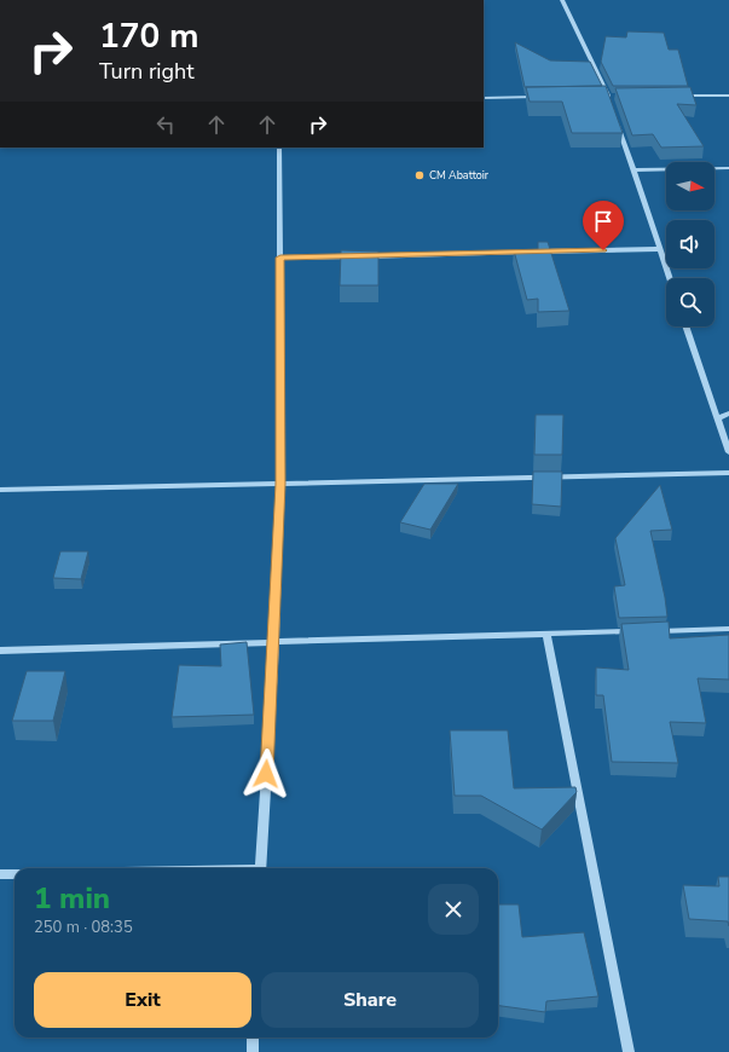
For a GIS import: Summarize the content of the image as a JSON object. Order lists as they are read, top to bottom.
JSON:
{
  "places": ["CM Abattoir"],
  "north": "right",
  "page": {
    "turn": ["170 m", "Turn right"],
    "heading": ["1 min", "250 m · 08:35"],
    "buttons": ["Exit", "Share"]
  }
}
